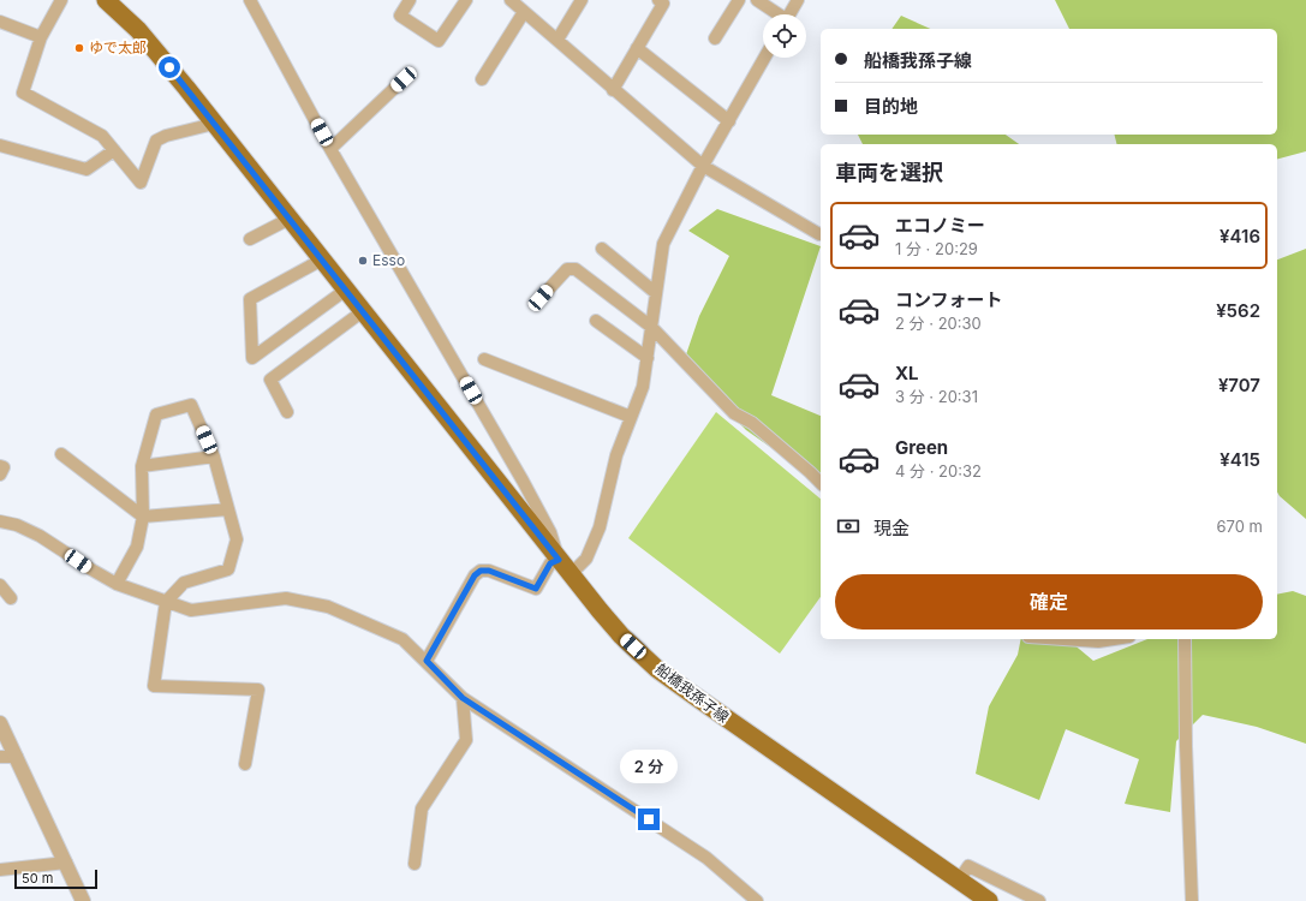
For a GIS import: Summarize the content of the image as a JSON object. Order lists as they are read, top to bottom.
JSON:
{
  "streets": {
    "main road": ["船橋我孫子線"]
  },
  "places": ["ゆで太郎", "Esso"],
  "scale_bar": "50 m",
  "page": {
    "banner": ["船橋我孫子線", "目的地"],
    "heading": "車両を選択",
    "list": [
      {
        "name": "エコノミー",
        "note": "1 分 · 20:29",
        "value": "¥416"
      },
      {
        "name": "コンフォート",
        "note": "2 分 · 20:30",
        "value": "¥562"
      },
      {
        "name": "XL",
        "note": "3 分 · 20:31",
        "value": "¥707"
      },
      {
        "name": "Green",
        "note": "4 分 · 20:32",
        "value": "¥415"
      }
    ],
    "pay": ["現金", "670 m"],
    "buttons": "確定",
    "bubble": "2 分",
    "scale": "50 m"
  }
}
